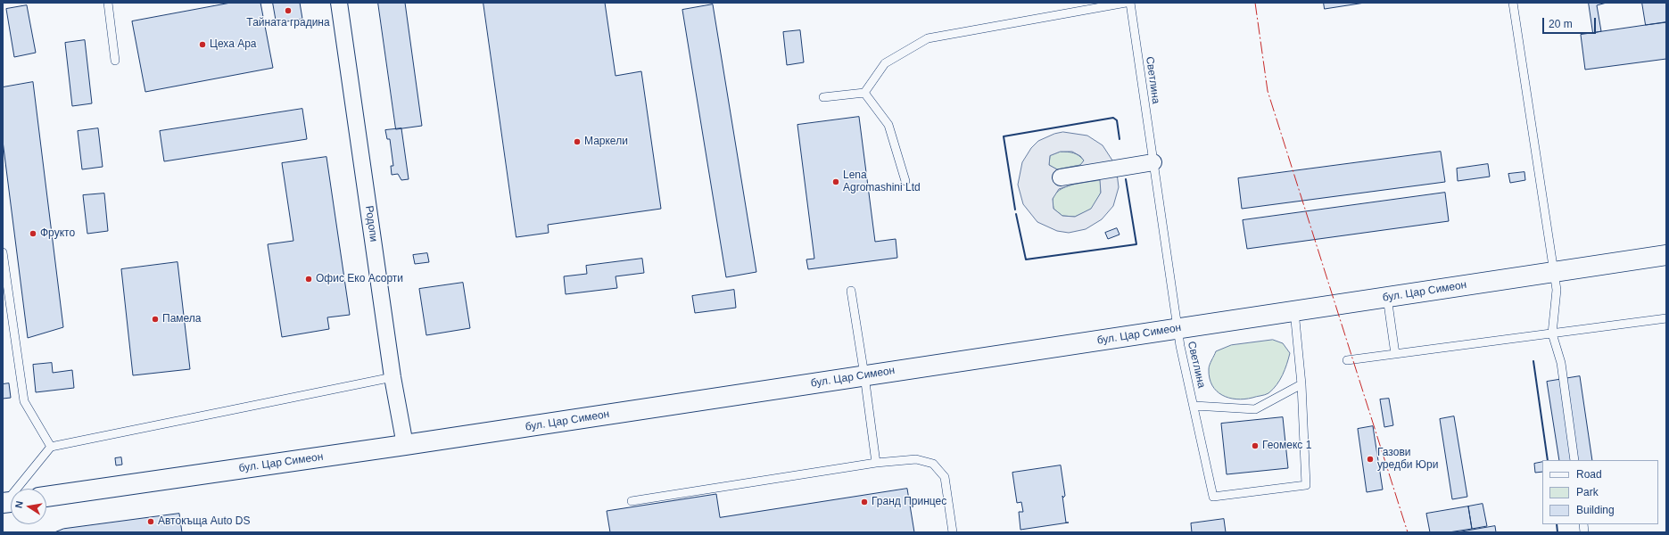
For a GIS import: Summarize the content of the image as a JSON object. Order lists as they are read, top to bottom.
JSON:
{
  "streets": {
    "main road": ["бул. Цар Симеон"],
    "street": ["Родопи"],
    "lane": ["Светлина"]
  },
  "crossings": [
    ["Светлина", "бул. Цар Симеон"],
    ["Родопи", "бул. Цар Симеон"]
  ],
  "places": [
    "Тайната градина",
    "Цеха Ара",
    "Маркели",
    "Lena Agromashini Ltd",
    "Фрукто",
    "Офис Еко Асорти",
    "Памела",
    "Геомекс 1",
    "Газови уредби Юри",
    "Гранд Принцес",
    "Автокъща Auto DS"
  ],
  "legend": ["Road", "Park", "Building"],
  "scale_bar": "20 m",
  "north": "left"
}
